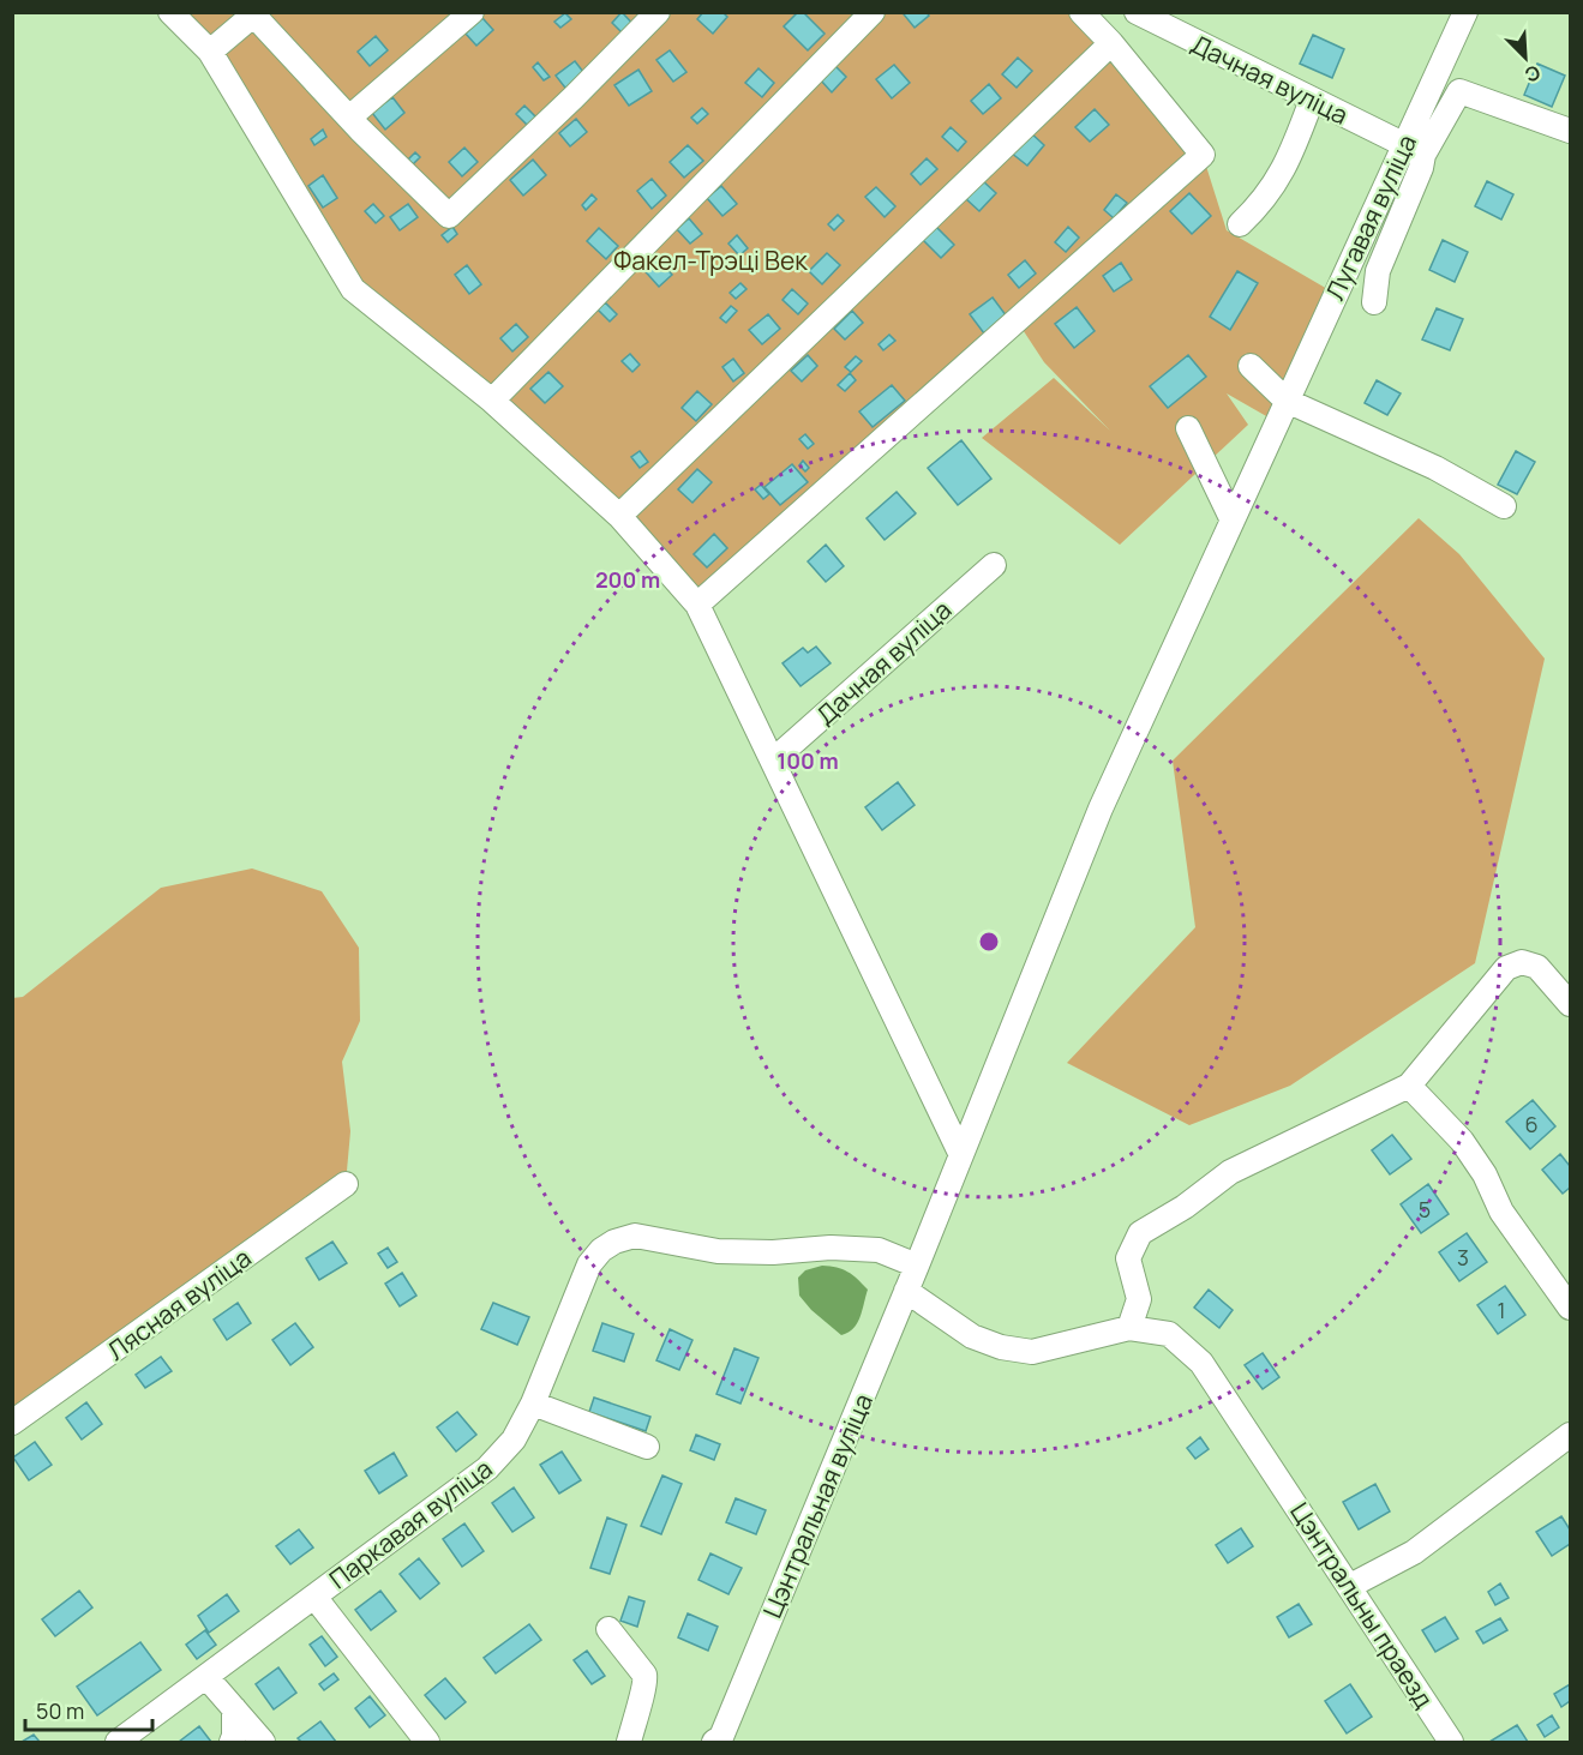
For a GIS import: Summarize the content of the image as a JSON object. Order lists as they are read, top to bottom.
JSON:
{
  "streets": {
    "street": [
      "Дачная вуліца",
      "Лугавая вуліца",
      "Лясная вуліца",
      "Цэнтральная вуліца",
      "Паркавая вуліца",
      "Цэнтральны праезд"
    ]
  },
  "crossings": [
    ["Дачная вуліца", "Лугавая вуліца"],
    ["Лугавая вуліца", "Цэнтральная вуліца"],
    ["Цэнтральная вуліца", "Паркавая вуліца"]
  ],
  "parks": ["Факел-Трэці Век"],
  "house_numbers": [
    "6",
    "5",
    "3",
    "1"
  ],
  "scale_bar": "50 m",
  "north": "bottom right",
  "rings": ["200 m", "100 m"]
}
